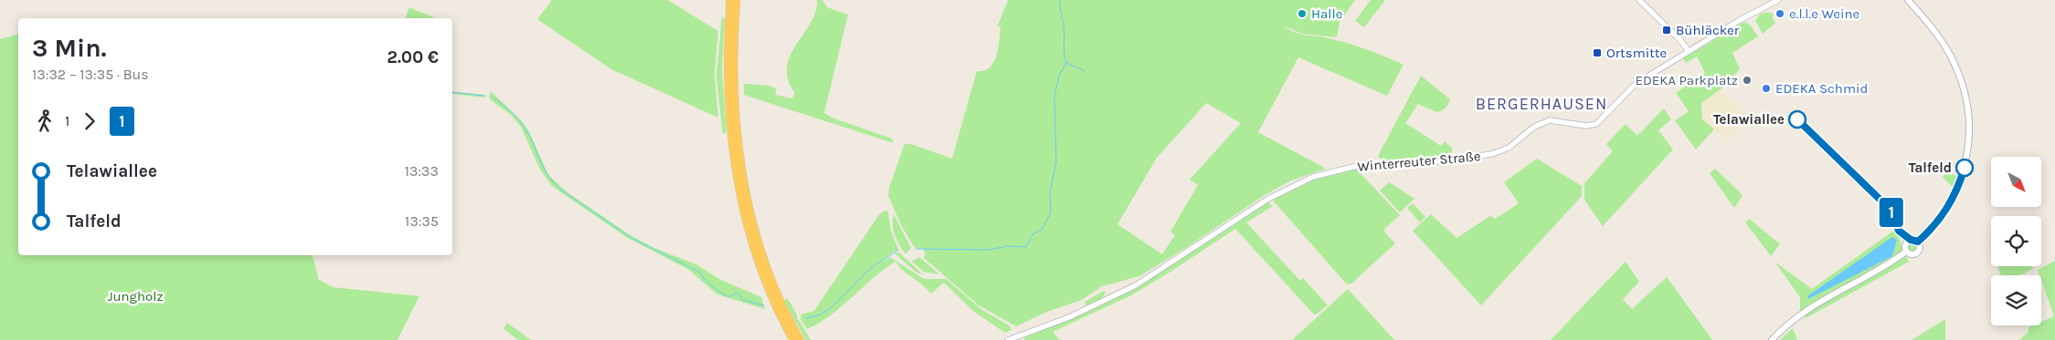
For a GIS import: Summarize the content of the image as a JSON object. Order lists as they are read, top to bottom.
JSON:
{
  "streets": {
    "street": ["Winterreuter Straße"]
  },
  "districts": ["BERGERHAUSEN"],
  "parks": ["Jungholz"],
  "places": {
    "other": [
      "Halle",
      "e.l.l.e Weine",
      "EDEKA Parkplatz",
      "EDEKA Schmid",
      "Telawiallee",
      "Talfeld"
    ],
    "transit": ["Bühläcker", "Ortsmitte"]
  },
  "lines": ["bus line 1"],
  "north": "bottom right",
  "page": {
    "on_map": "1",
    "heading": ["3 Min.", "13:32 – 13:35 · Bus", "2.00 €"],
    "legs": ["1", "1"],
    "list": [
      {
        "name": "Telawiallee",
        "value": "13:33"
      },
      {
        "name": "Talfeld",
        "value": "13:35"
      }
    ]
  }
}
